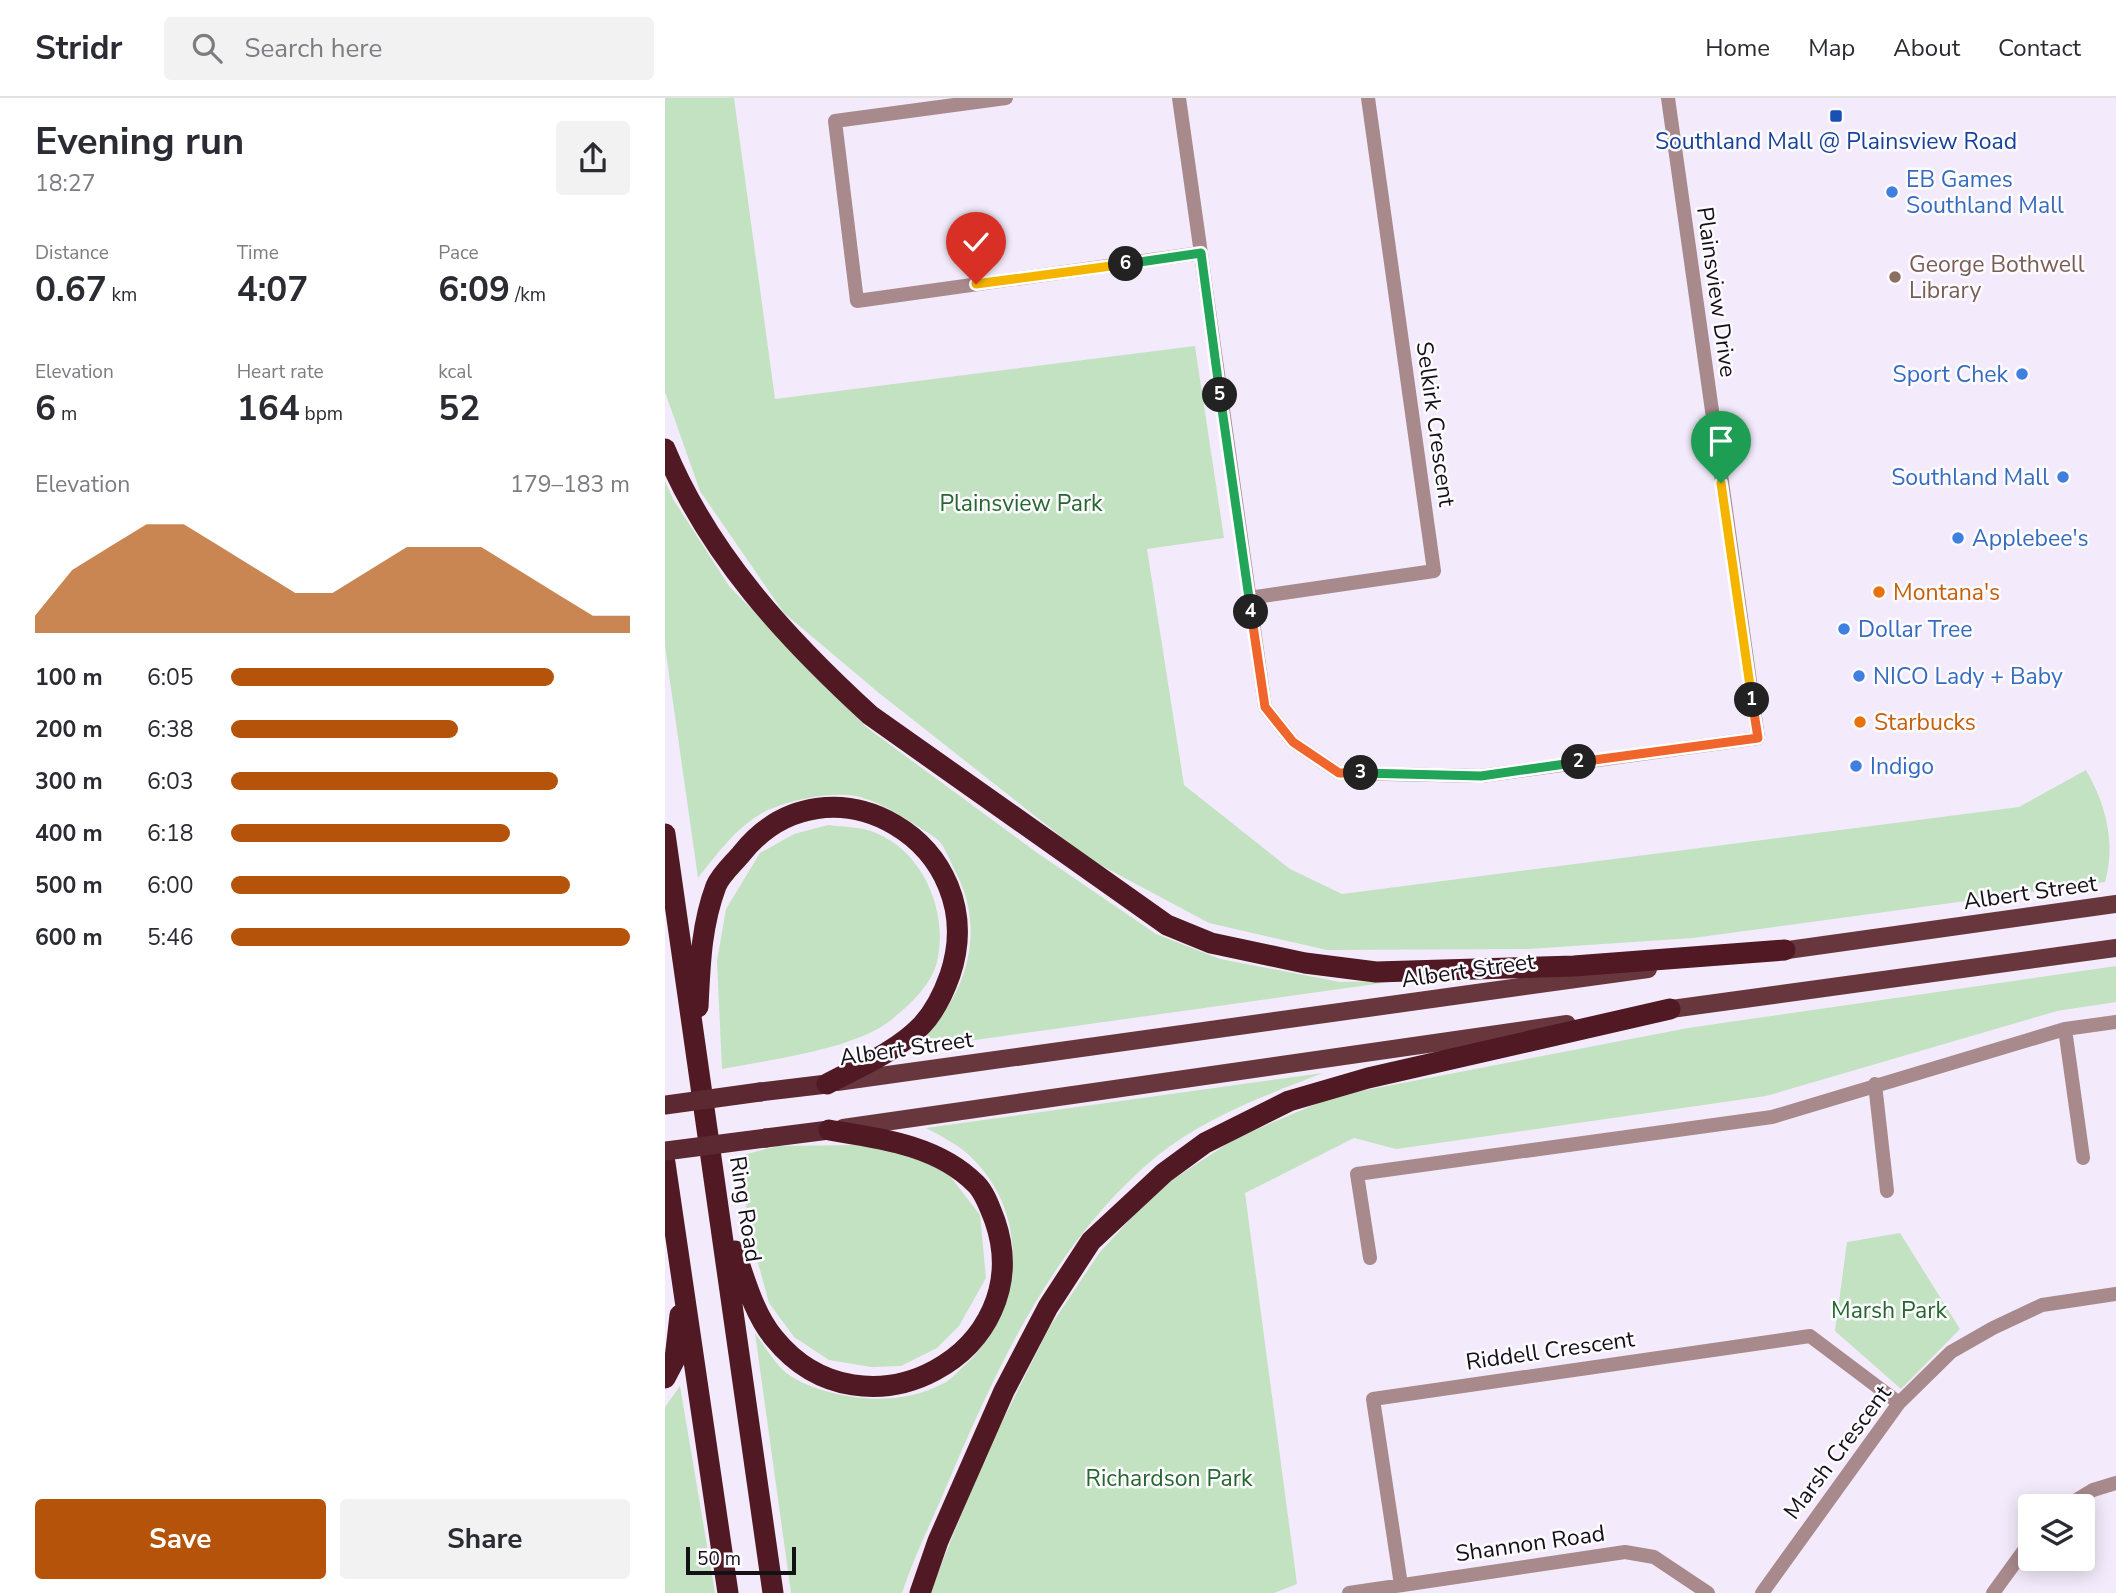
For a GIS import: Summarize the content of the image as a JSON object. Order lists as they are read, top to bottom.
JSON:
{
  "streets": {
    "highway": ["Ring Road"],
    "main road": ["Albert Street"],
    "street": [
      "Plainsview Drive",
      "Selkirk Crescent",
      "Riddell Crescent",
      "Marsh Crescent",
      "Shannon Road"
    ]
  },
  "crossings": [
    ["Plainsview Drive", "Selkirk Crescent"],
    ["Riddell Crescent", "Marsh Crescent"],
    ["Riddell Crescent", "Shannon Road"]
  ],
  "parks": ["Plainsview Park", "Marsh Park", "Richardson Park"],
  "places": {
    "transit": ["Southland Mall @ Plainsview Road"],
    "other": [
      "EB Games Southland Mall",
      "George Bothwell Library",
      "Sport Chek",
      "Southland Mall",
      "Applebee's",
      "Montana's",
      "Dollar Tree",
      "NICO Lady + Baby",
      "Starbucks",
      "Indigo"
    ]
  },
  "scale_bar": "50 m",
  "page": {
    "header": "Stridr",
    "search": "Search here",
    "nav": [
      "Home",
      "Map",
      "About",
      "Contact"
    ],
    "heading": ["Evening run", "18:27"],
    "stats": [
      ["Distance", "0.67 km"],
      ["Time", "4:07"],
      ["Pace", "6:09 /km"],
      ["Elevation", "6 m"],
      ["Heart rate", "164 bpm"],
      ["kcal", "52"]
    ],
    "pins": [
      "6",
      "5",
      "4",
      "1",
      "2",
      "3"
    ],
    "chart": ["Elevation", "179–183 m"],
    "list": [
      {
        "name": "100 m",
        "note": "6:05"
      },
      {
        "name": "200 m",
        "note": "6:38"
      },
      {
        "name": "300 m",
        "note": "6:03"
      },
      {
        "name": "400 m",
        "note": "6:18"
      },
      {
        "name": "500 m",
        "note": "6:00"
      },
      {
        "name": "600 m",
        "note": "5:46"
      }
    ],
    "buttons": ["Save", "Share"],
    "scale": "50 m"
  }
}
